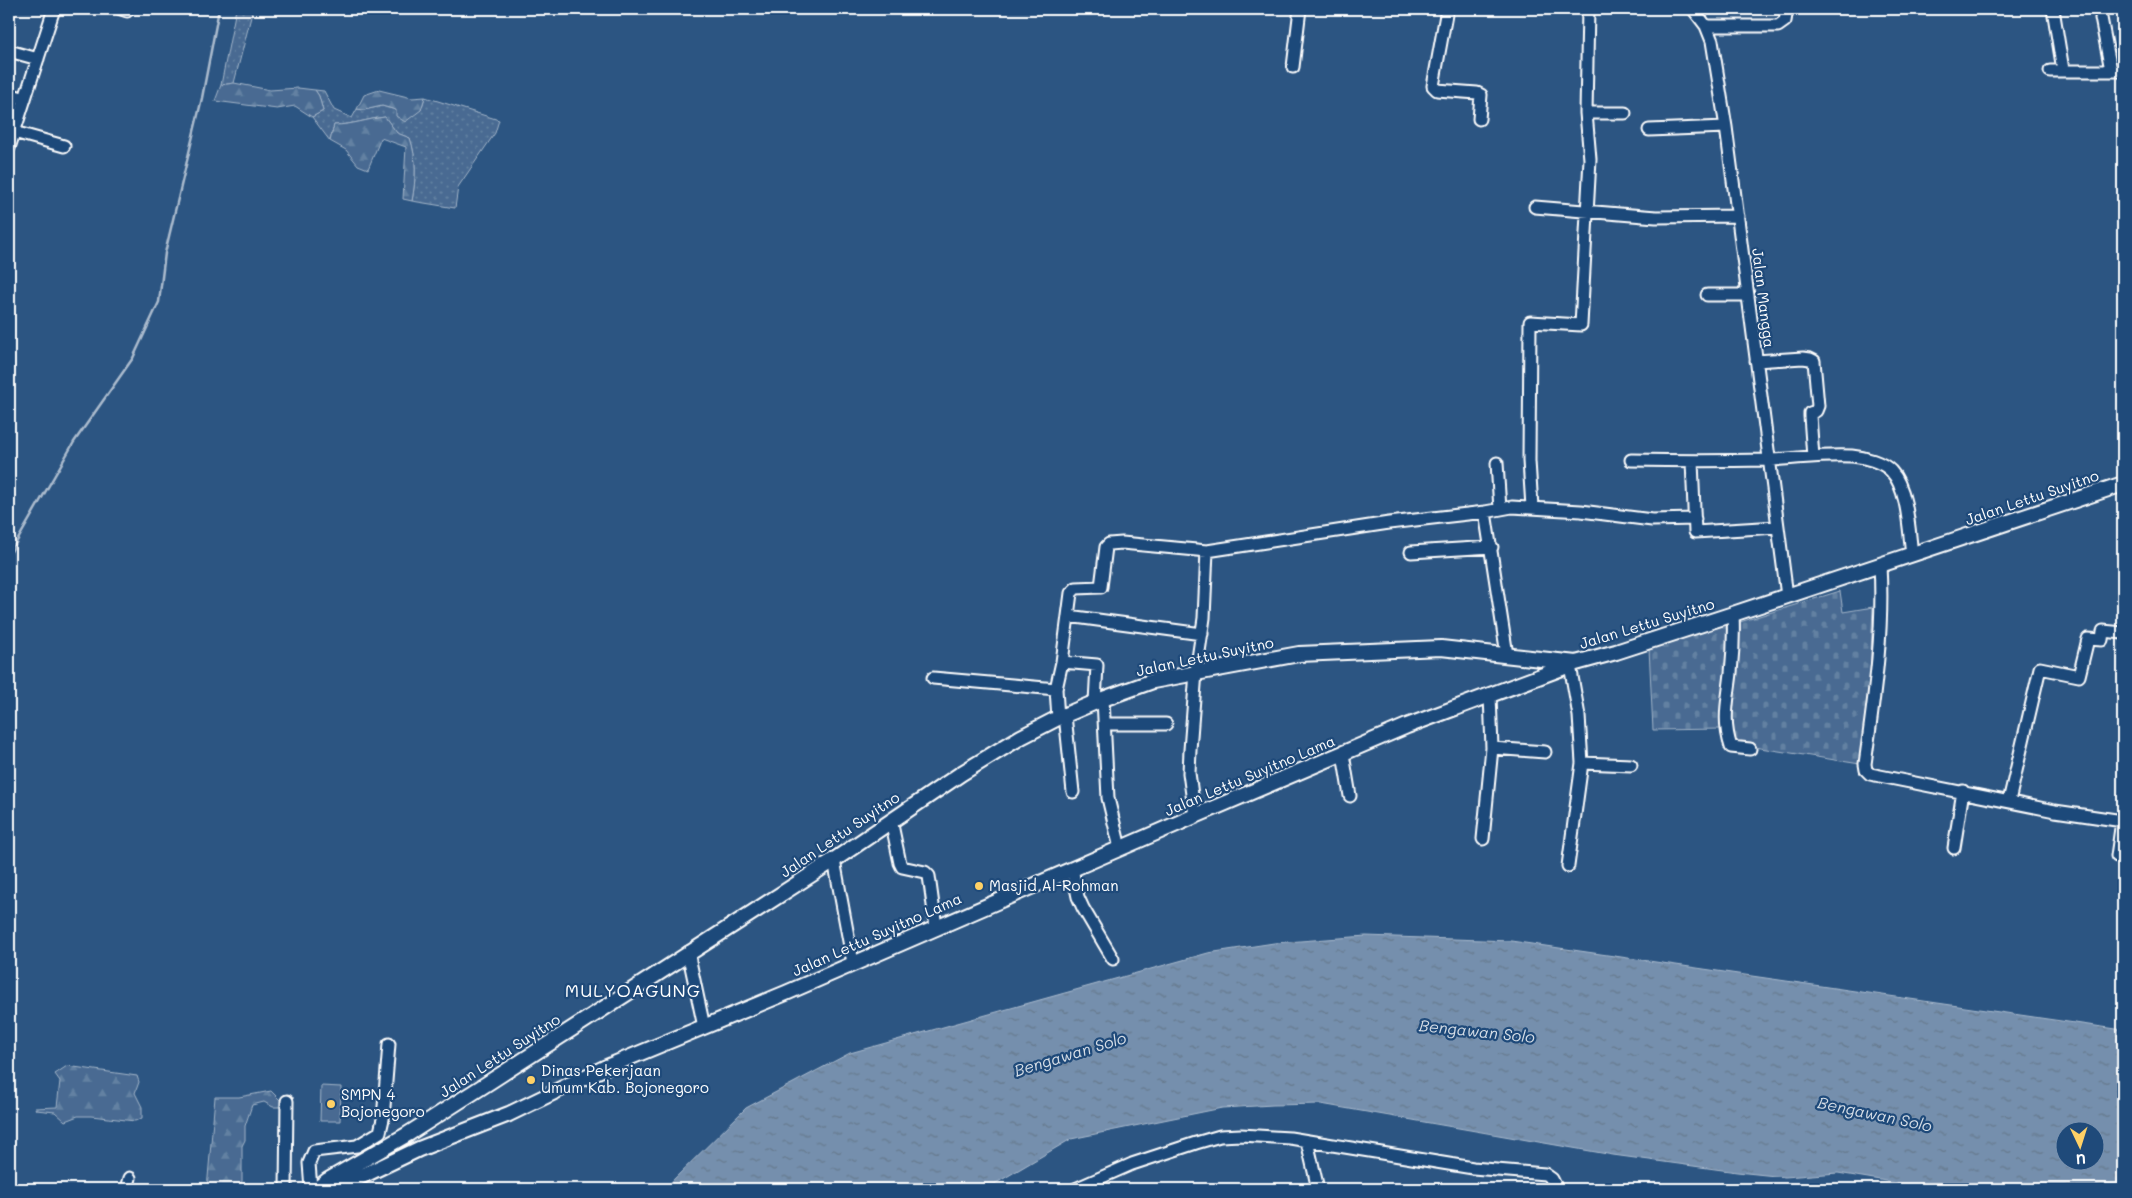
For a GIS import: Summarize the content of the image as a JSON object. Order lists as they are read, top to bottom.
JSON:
{
  "streets": {
    "main road": ["Jalan Lettu Suyitno", "Jalan Lettu Suyitno Lama"],
    "street": ["Jalan Mangga"]
  },
  "crossings": [
    ["Jalan Mangga", "Jalan Lettu Suyitno"],
    ["Jalan Lettu Suyitno", "Jalan Lettu Suyitno Lama"]
  ],
  "districts": ["MULYOAGUNG"],
  "water": ["Bengawan Solo"],
  "places": ["Masjid Al-Rohman", "Dinas Pekerjaan Umum Kab. Bojonegoro", "SMPN 4 Bojonegoro"],
  "north": "bottom"
}
